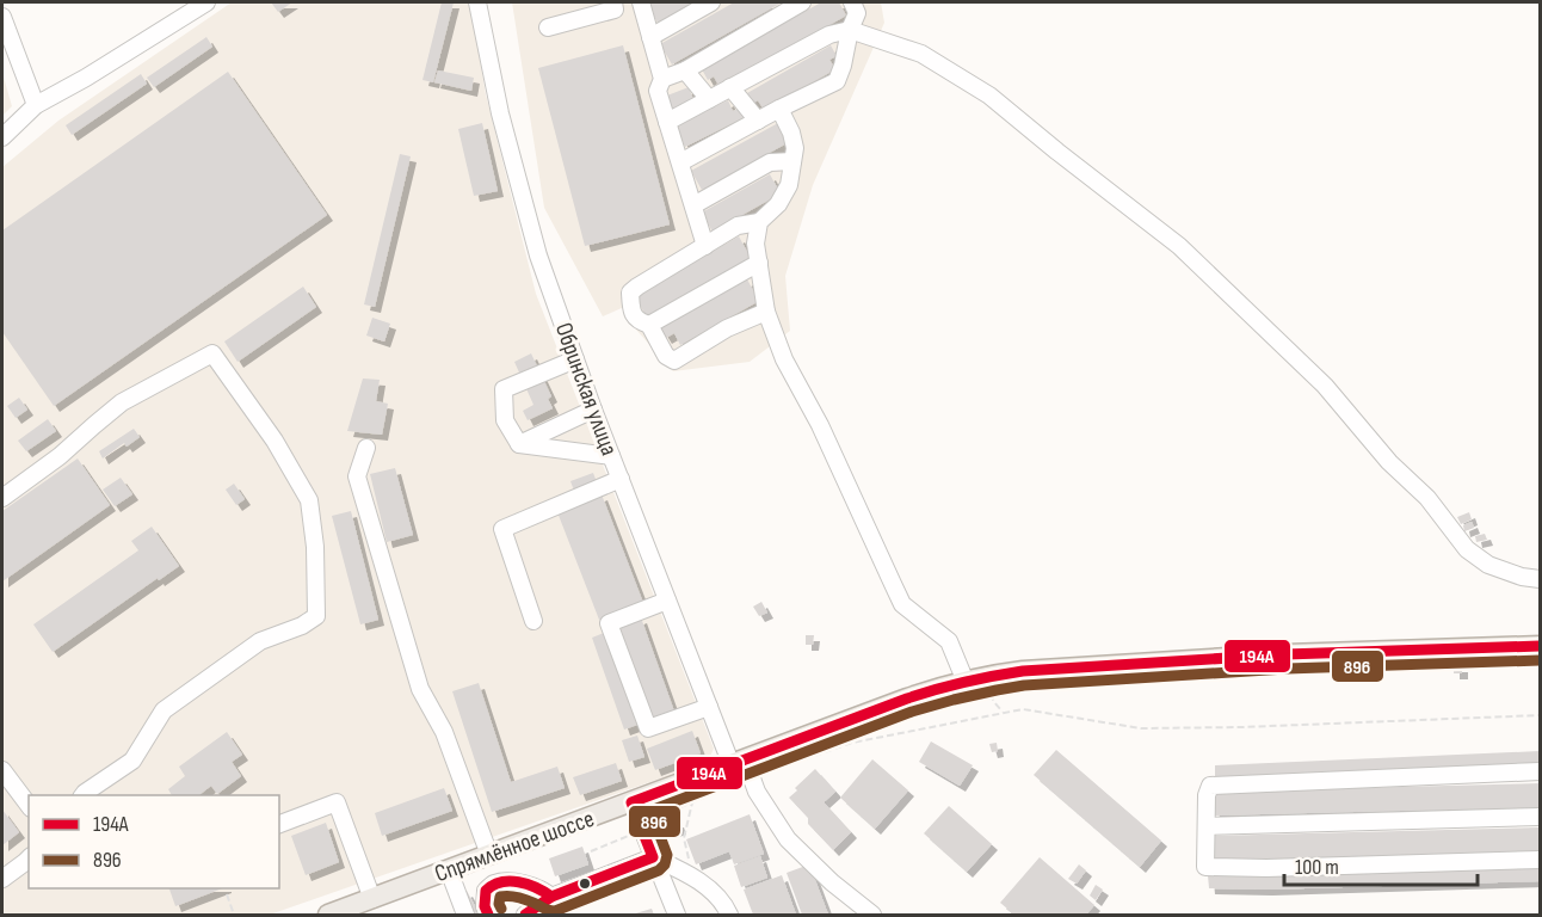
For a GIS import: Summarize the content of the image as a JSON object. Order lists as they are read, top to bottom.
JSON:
{
  "streets": {
    "main road": ["Спрямлённое шоссе"],
    "street": ["Обринская улица"]
  },
  "crossings": [
    ["Обринская улица", "Спрямлённое шоссе"]
  ],
  "lines": ["transit line 194А", "transit line 896"],
  "legend": ["194А", "896"],
  "scale_bar": "100 m"
}
